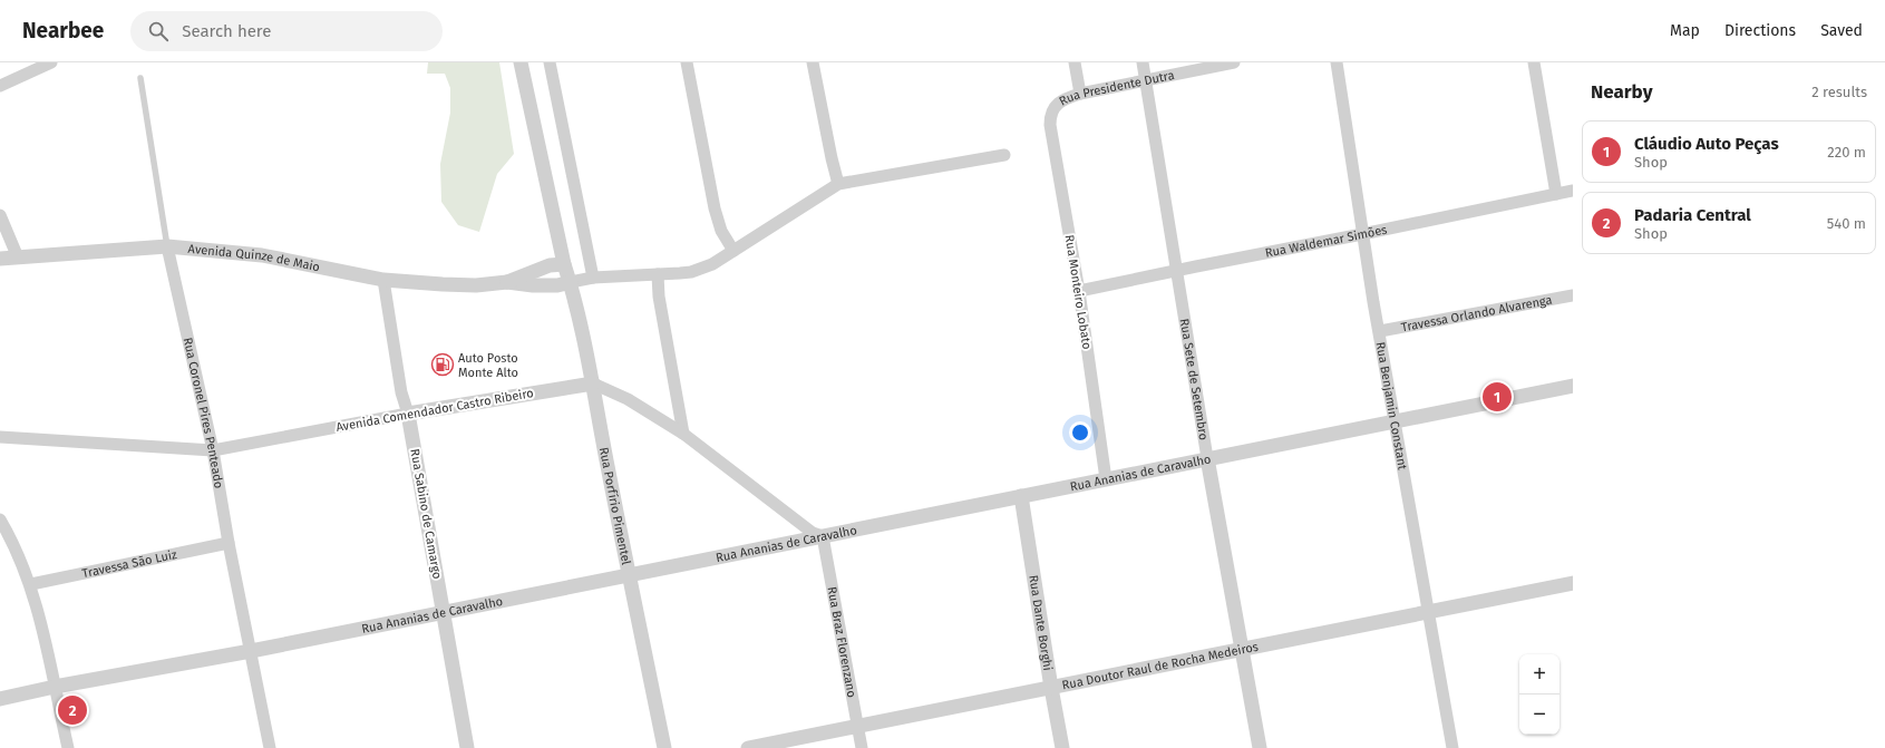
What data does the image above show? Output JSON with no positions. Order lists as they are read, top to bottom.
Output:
{
  "streets": {
    "street": [
      "Rua Presidente Dutra",
      "Rua Waldemar Simões",
      "Avenida Quinze de Maio",
      "Rua Monteiro Lobato",
      "Travessa Orlando Alvarenga",
      "Rua Sete de Setembro",
      "Rua Benjamin Constant",
      "Avenida Comendador Castro Ribeiro",
      "Rua Coronel Pires Penteado",
      "Rua Ananias de Caravalho",
      "Rua Porfírio Pimentel",
      "Rua Sabino de Camargo",
      "Travessa São Luiz",
      "Rua Dante Borghi",
      "Rua Braz Florenzano",
      "Rua Doutor Raul de Rocha Medeiros"
    ]
  },
  "crossings": [
    ["Rua Presidente Dutra", "Rua Monteiro Lobato"],
    ["Rua Presidente Dutra", "Rua Sete de Setembro"],
    ["Rua Waldemar Simões", "Rua Monteiro Lobato"],
    ["Rua Waldemar Simões", "Rua Sete de Setembro"],
    ["Rua Waldemar Simões", "Rua Benjamin Constant"],
    ["Avenida Quinze de Maio", "Rua Coronel Pires Penteado"],
    ["Avenida Quinze de Maio", "Rua Sabino de Camargo"],
    ["Rua Monteiro Lobato", "Rua Ananias de Caravalho"],
    ["Travessa Orlando Alvarenga", "Rua Benjamin Constant"],
    ["Rua Sete de Setembro", "Rua Ananias de Caravalho"],
    ["Rua Sete de Setembro", "Rua Doutor Raul de Rocha Medeiros"],
    ["Rua Benjamin Constant", "Rua Ananias de Caravalho"],
    ["Rua Benjamin Constant", "Rua Doutor Raul de Rocha Medeiros"],
    ["Avenida Comendador Castro Ribeiro", "Rua Coronel Pires Penteado"],
    ["Avenida Comendador Castro Ribeiro", "Rua Porfírio Pimentel"],
    ["Avenida Comendador Castro Ribeiro", "Rua Sabino de Camargo"],
    ["Rua Coronel Pires Penteado", "Rua Ananias de Caravalho"],
    ["Rua Coronel Pires Penteado", "Travessa São Luiz"],
    ["Rua Ananias de Caravalho", "Rua Porfírio Pimentel"],
    ["Rua Ananias de Caravalho", "Rua Sabino de Camargo"],
    ["Rua Ananias de Caravalho", "Rua Dante Borghi"],
    ["Rua Ananias de Caravalho", "Rua Braz Florenzano"],
    ["Rua Dante Borghi", "Rua Doutor Raul de Rocha Medeiros"],
    ["Rua Braz Florenzano", "Rua Doutor Raul de Rocha Medeiros"]
  ],
  "places": {
    "fuel station": ["Auto Posto Monte Alto"]
  },
  "page": {
    "header": "Nearbee",
    "search": "Search here",
    "nav": ["Map", "Directions", "Saved"],
    "heading": ["Nearby", "2 results"],
    "list": [
      {
        "mark": "1",
        "name": "Cláudio Auto Peças",
        "note": "Shop",
        "value": "220 m"
      },
      {
        "mark": "2",
        "name": "Padaria Central",
        "note": "Shop",
        "value": "540 m"
      }
    ],
    "pins": ["1", "2"],
    "map_buttons": ["+", "−"]
  }
}
